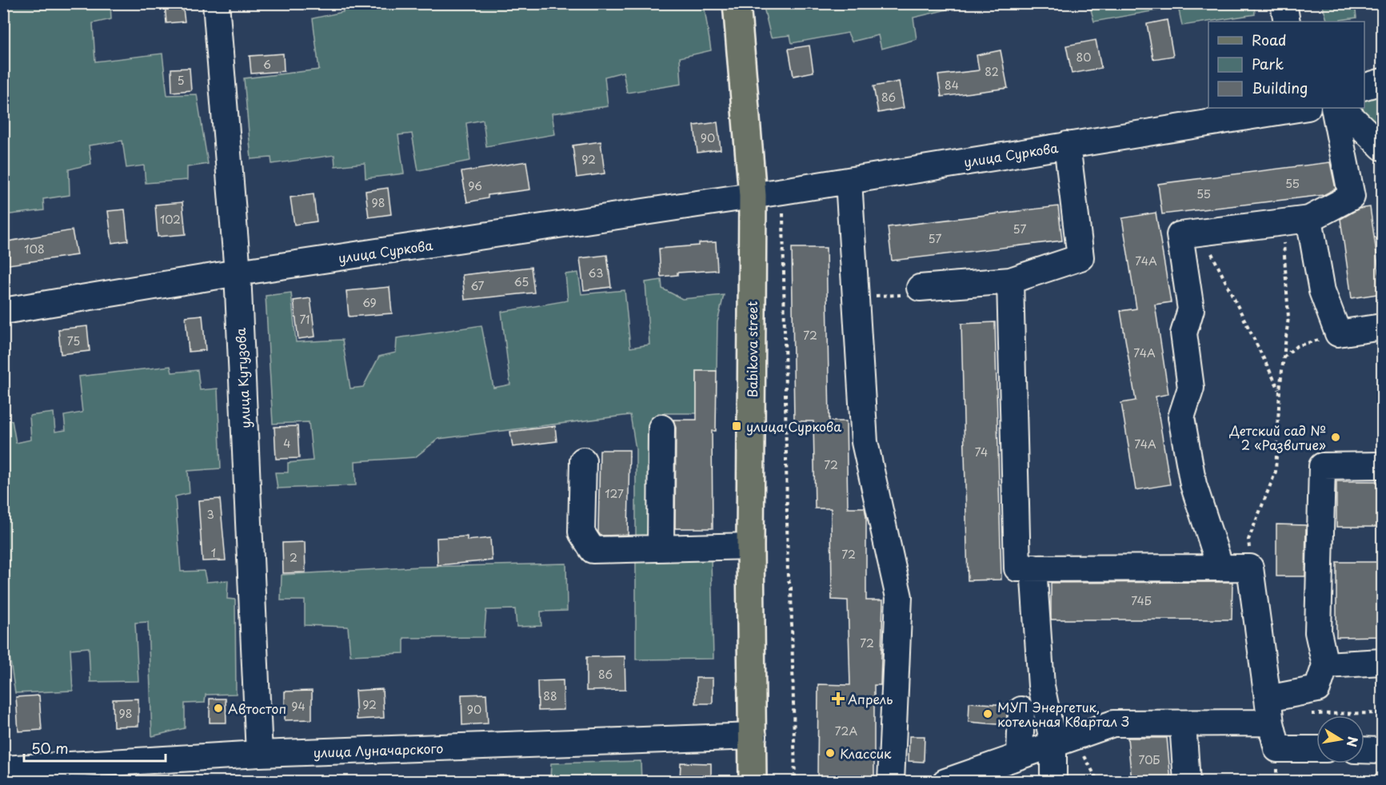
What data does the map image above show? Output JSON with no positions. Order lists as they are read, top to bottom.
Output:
{
  "streets": {
    "main road": ["Babikova street"],
    "street": ["улица Суркова", "улица Кутузова", "улица Луначарского"]
  },
  "crossings": [
    ["улица Суркова", "Babikova street"],
    ["улица Суркова", "улица Кутузова"],
    ["Babikova street", "улица Луначарского"],
    ["улица Кутузова", "улица Луначарского"]
  ],
  "places": {
    "transit": ["улица Суркова"],
    "other": [
      "Детский сад № 2 «Развитие»",
      "Автостоп",
      "МУП Энергетик, котельная Квартал З",
      "Классик"
    ],
    "health": ["Апрель"]
  },
  "house_numbers": [
    "80",
    "6",
    "82",
    "5",
    "84",
    "86",
    "90",
    "92",
    "55",
    "96",
    "55",
    "98",
    "102",
    "57",
    "57",
    "108",
    "74А",
    "63",
    "65",
    "67",
    "69",
    "71",
    "72",
    "75",
    "74А",
    "4",
    "74А",
    "74",
    "72",
    "127",
    "3",
    "1",
    "72",
    "2",
    "74Б",
    "72",
    "86",
    "88",
    "92",
    "94",
    "90",
    "98",
    "72А",
    "70Б"
  ],
  "legend": ["Road", "Park", "Building"],
  "scale_bar": "50 m",
  "north": "right"
}
